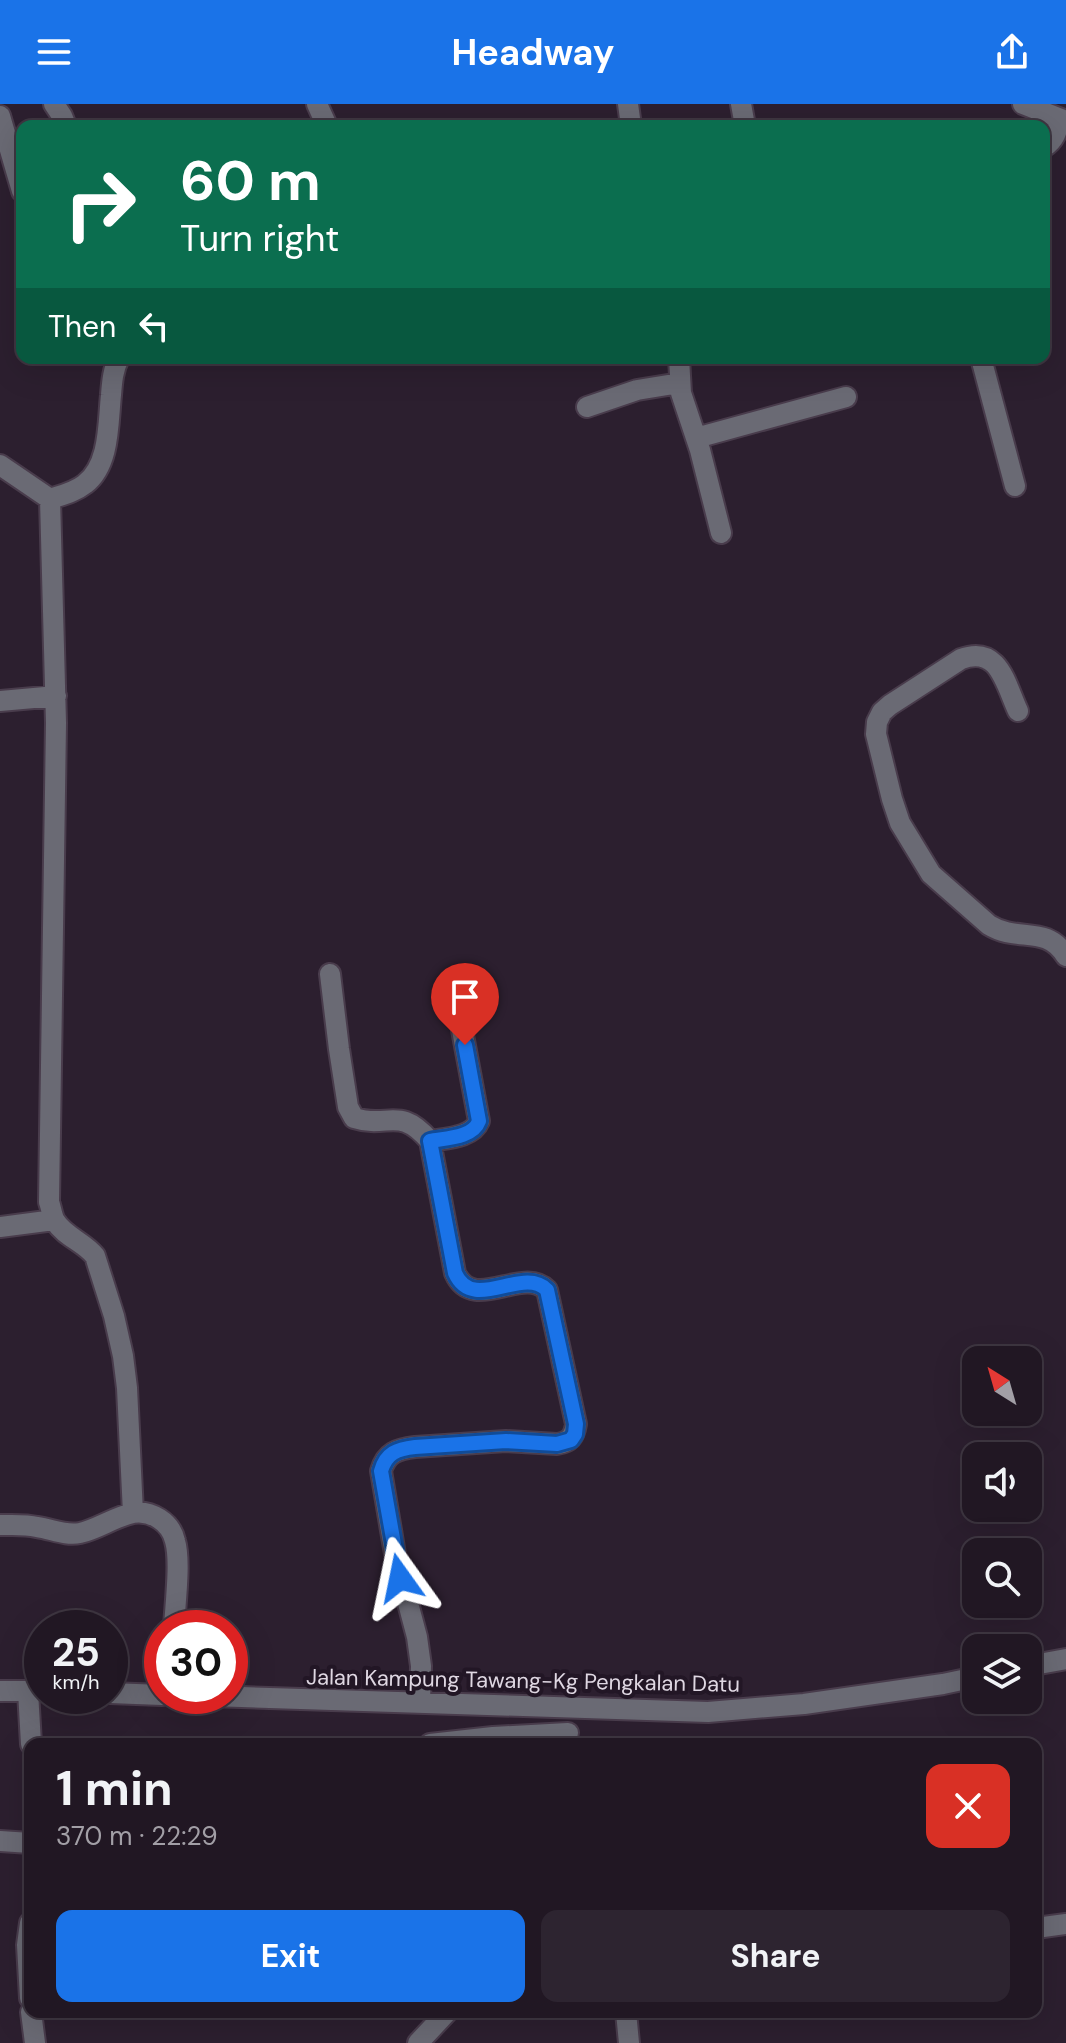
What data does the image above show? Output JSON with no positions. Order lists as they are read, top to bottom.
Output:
{
  "streets": {
    "street": ["Jalan Kampung Tawang-Kg Pengkalan Datu"]
  },
  "north": "top left",
  "page": {
    "header": "Headway",
    "turn": ["60 m", "Turn right"],
    "then": "Then",
    "speed": "25 km/h",
    "limit": "30",
    "heading": ["1 min", "370 m · 22:29"],
    "buttons": ["Exit", "Share"]
  }
}
